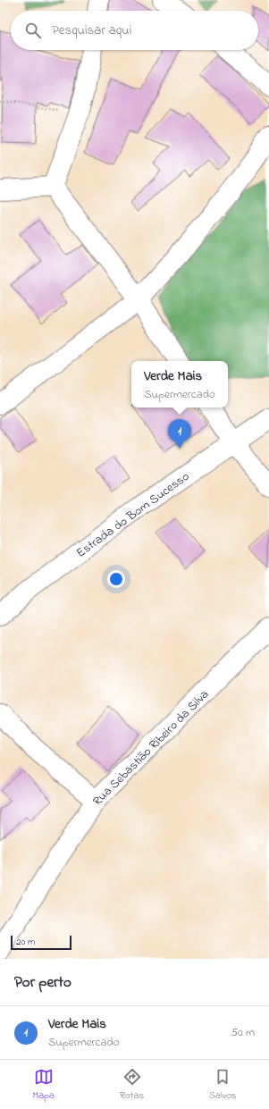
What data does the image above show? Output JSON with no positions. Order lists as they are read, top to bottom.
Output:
{
  "streets": {
    "street": ["Estrada do Bom Sucesso", "Rua Sebastião Ribeiro da Silva"]
  },
  "scale_bar": "20 m",
  "page": {
    "search": "Pesquisar aqui",
    "popup": ["Verde Mais", "Supermercado"],
    "pins": "1",
    "scale": "20 m",
    "heading": "Por perto",
    "list": [
      {
        "mark": "1",
        "name": "Verde Mais",
        "note": "Supermercado",
        "value": "50 m"
      }
    ],
    "nav": ["Mapa", "Rotas", "Salvos"]
  }
}
